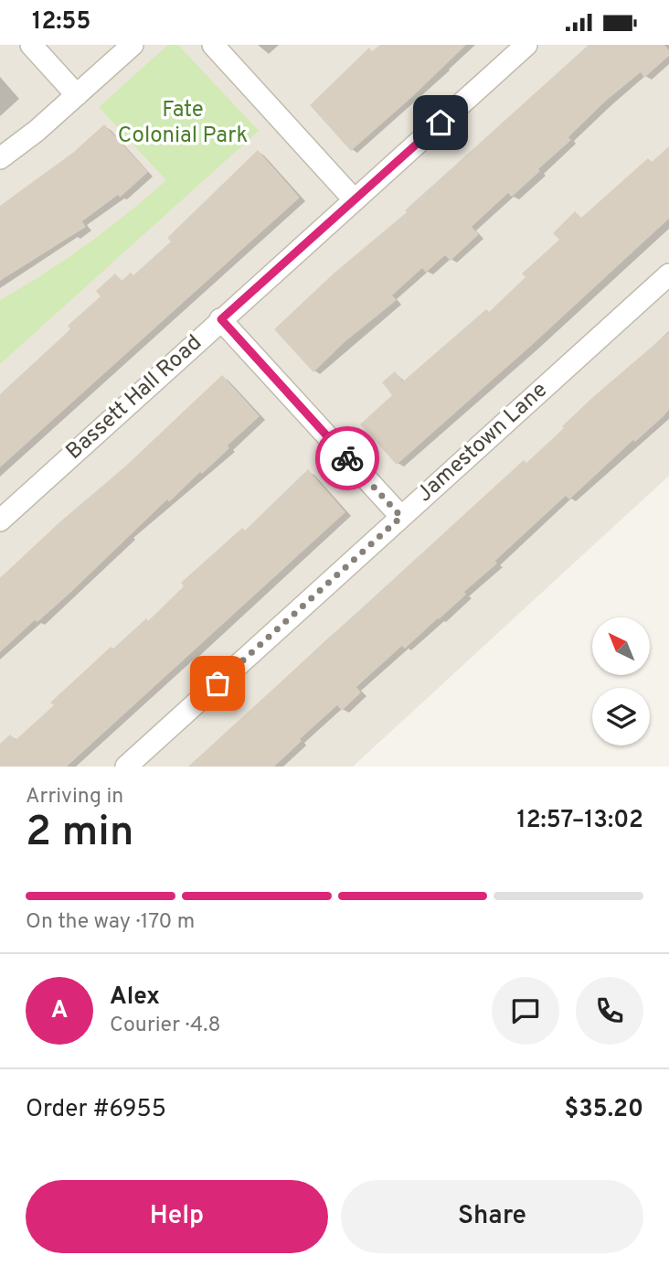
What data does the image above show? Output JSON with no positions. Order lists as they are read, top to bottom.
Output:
{
  "streets": {
    "street": ["Bassett Hall Road", "Jamestown Lane"]
  },
  "parks": ["Fate Colonial Park"],
  "north": "top left",
  "page": {
    "status": "12:55",
    "heading": ["2 min", "Arriving in", "12:57–13:02"],
    "panel": [
      "Alex",
      "Courier · 4.8",
      "Order #6955",
      "$35.20"
    ],
    "bar": "On the way · 170 m",
    "round": "A",
    "buttons": ["Help", "Share"]
  }
}
